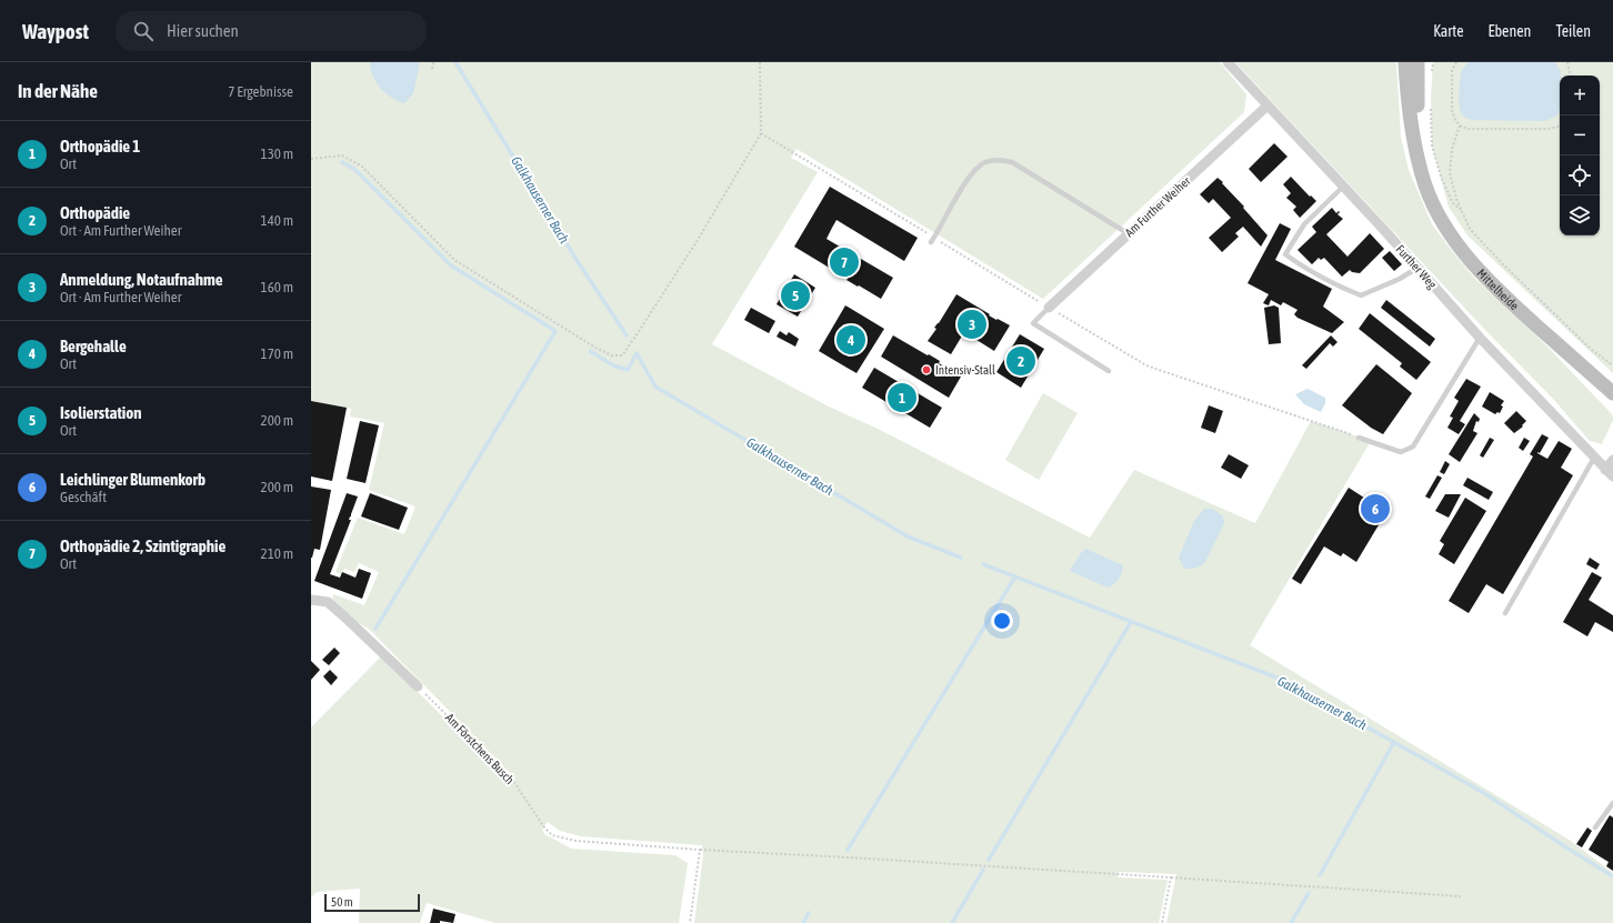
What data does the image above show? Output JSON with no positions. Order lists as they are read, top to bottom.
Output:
{
  "streets": {
    "main road": ["Mittelheide"],
    "street": ["Am Further Weiher", "Further Weg"],
    "path": ["Am Förstchens Busch"]
  },
  "crossings": [
    ["Am Further Weiher", "Further Weg"]
  ],
  "water": ["Galkhauserner Bach"],
  "places": ["Intensiv-Stall"],
  "scale_bar": "50 m",
  "page": {
    "header": "Waypost",
    "search": "Hier suchen",
    "nav": ["Karte", "Ebenen", "Teilen"],
    "heading": ["In der Nähe", "7 Ergebnisse"],
    "map_buttons": ["+", "−"],
    "list": [
      {
        "mark": "1",
        "name": "Orthopädie 1",
        "note": "Ort",
        "value": "130 m"
      },
      {
        "mark": "2",
        "name": "Orthopädie",
        "note": "Ort · Am Further Weiher",
        "value": "140 m"
      },
      {
        "mark": "3",
        "name": "Anmeldung, Notaufnahme",
        "note": "Ort · Am Further Weiher",
        "value": "160 m"
      },
      {
        "mark": "4",
        "name": "Bergehalle",
        "note": "Ort",
        "value": "170 m"
      },
      {
        "mark": "5",
        "name": "Isolierstation",
        "note": "Ort",
        "value": "200 m"
      },
      {
        "mark": "6",
        "name": "Leichlinger Blumenkorb",
        "note": "Geschäft",
        "value": "200 m"
      },
      {
        "mark": "7",
        "name": "Orthopädie 2, Szintigraphie",
        "note": "Ort",
        "value": "210 m"
      }
    ],
    "pins": [
      "7",
      "5",
      "3",
      "4",
      "2",
      "1",
      "6"
    ],
    "scale": "50 m"
  }
}
